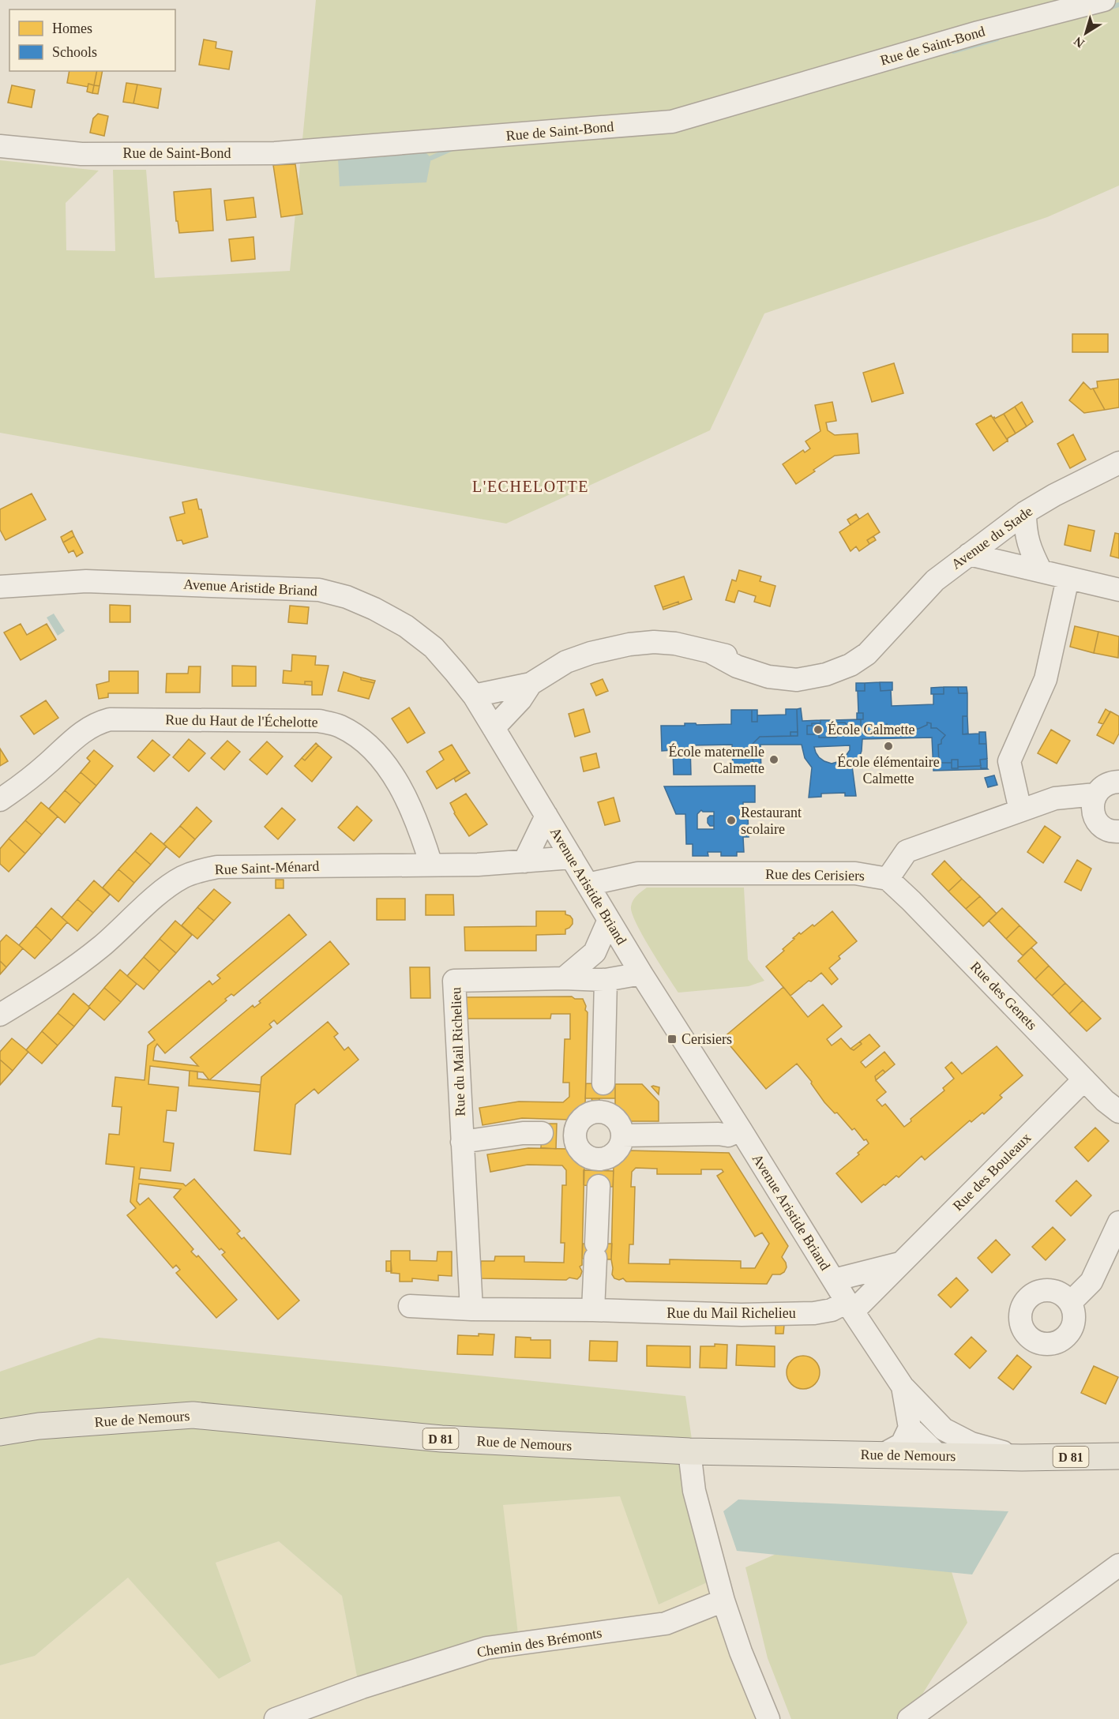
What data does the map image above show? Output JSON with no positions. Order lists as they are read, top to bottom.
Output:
{
  "streets": {
    "main road": ["Rue de Nemours", "D 81"],
    "street": [
      "Rue de Saint-Bond",
      "Avenue du Stade",
      "Avenue Aristide Briand",
      "Rue du Haut de l'Échelotte",
      "Rue Saint-Ménard",
      "Rue des Cerisiers",
      "Rue des Genets",
      "Rue du Mail Richelieu",
      "Rue des Bouleaux",
      "Chemin des Brémonts"
    ]
  },
  "crossings": [
    ["Avenue du Stade", "Avenue Aristide Briand"],
    ["Avenue Aristide Briand", "Rue Saint-Ménard"],
    ["Avenue Aristide Briand", "Rue des Cerisiers"],
    ["Avenue Aristide Briand", "Rue du Mail Richelieu"],
    ["Avenue Aristide Briand", "Rue des Bouleaux"],
    ["Avenue Aristide Briand", "Rue de Nemours"],
    ["Avenue Aristide Briand", "D 81"],
    ["Rue du Haut de l'Échelotte", "Rue Saint-Ménard"],
    ["Rue des Cerisiers", "Rue des Genets"],
    ["Rue des Genets", "Rue des Bouleaux"],
    ["Rue du Mail Richelieu", "Rue des Bouleaux"],
    ["Rue de Nemours", "D 81"]
  ],
  "districts": ["L'ECHELOTTE"],
  "places": {
    "other": [
      "École Calmette",
      "École élémentaire Calmette",
      "École maternelle Calmette",
      "Restaurant scolaire"
    ],
    "transit": ["Cerisiers"]
  },
  "legend": ["Homes", "Schools"],
  "north": "bottom left"
}
